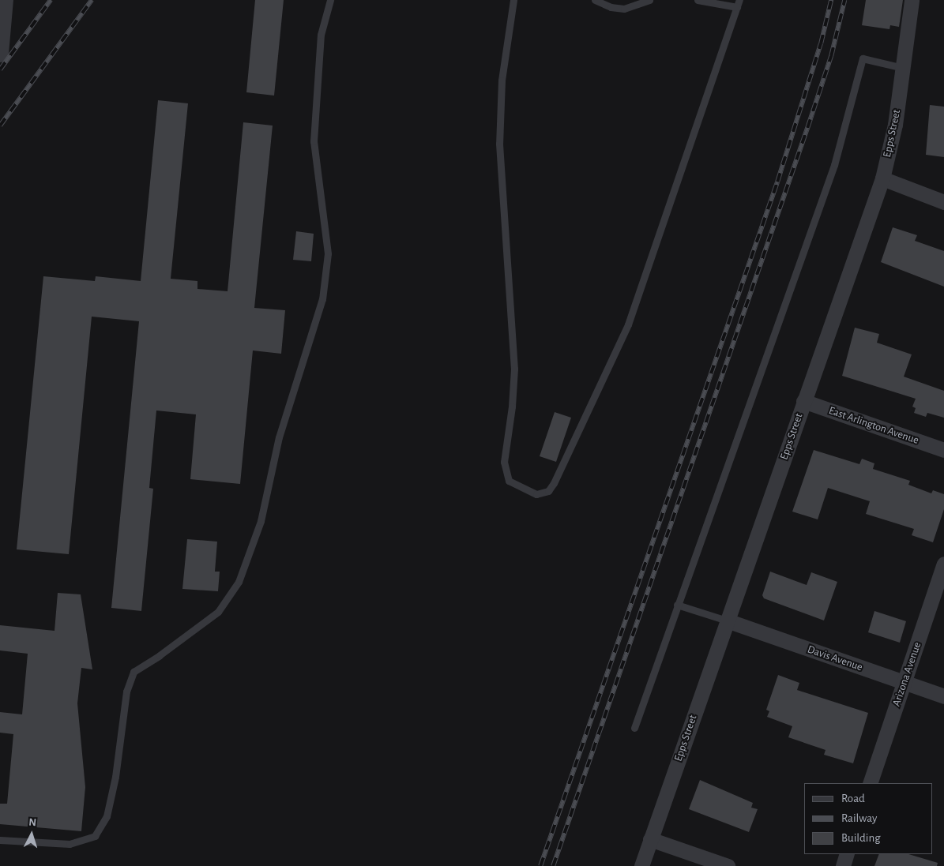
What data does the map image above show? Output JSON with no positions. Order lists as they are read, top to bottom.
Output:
{
  "streets": {
    "street": [
      "Epps Street",
      "East Arlington Avenue",
      "Davis Avenue",
      "Arizona Avenue"
    ]
  },
  "crossings": [
    ["Epps Street", "East Arlington Avenue"],
    ["Epps Street", "Davis Avenue"],
    ["Davis Avenue", "Arizona Avenue"]
  ],
  "legend": ["Road", "Railway", "Building"],
  "north": "top"
}
